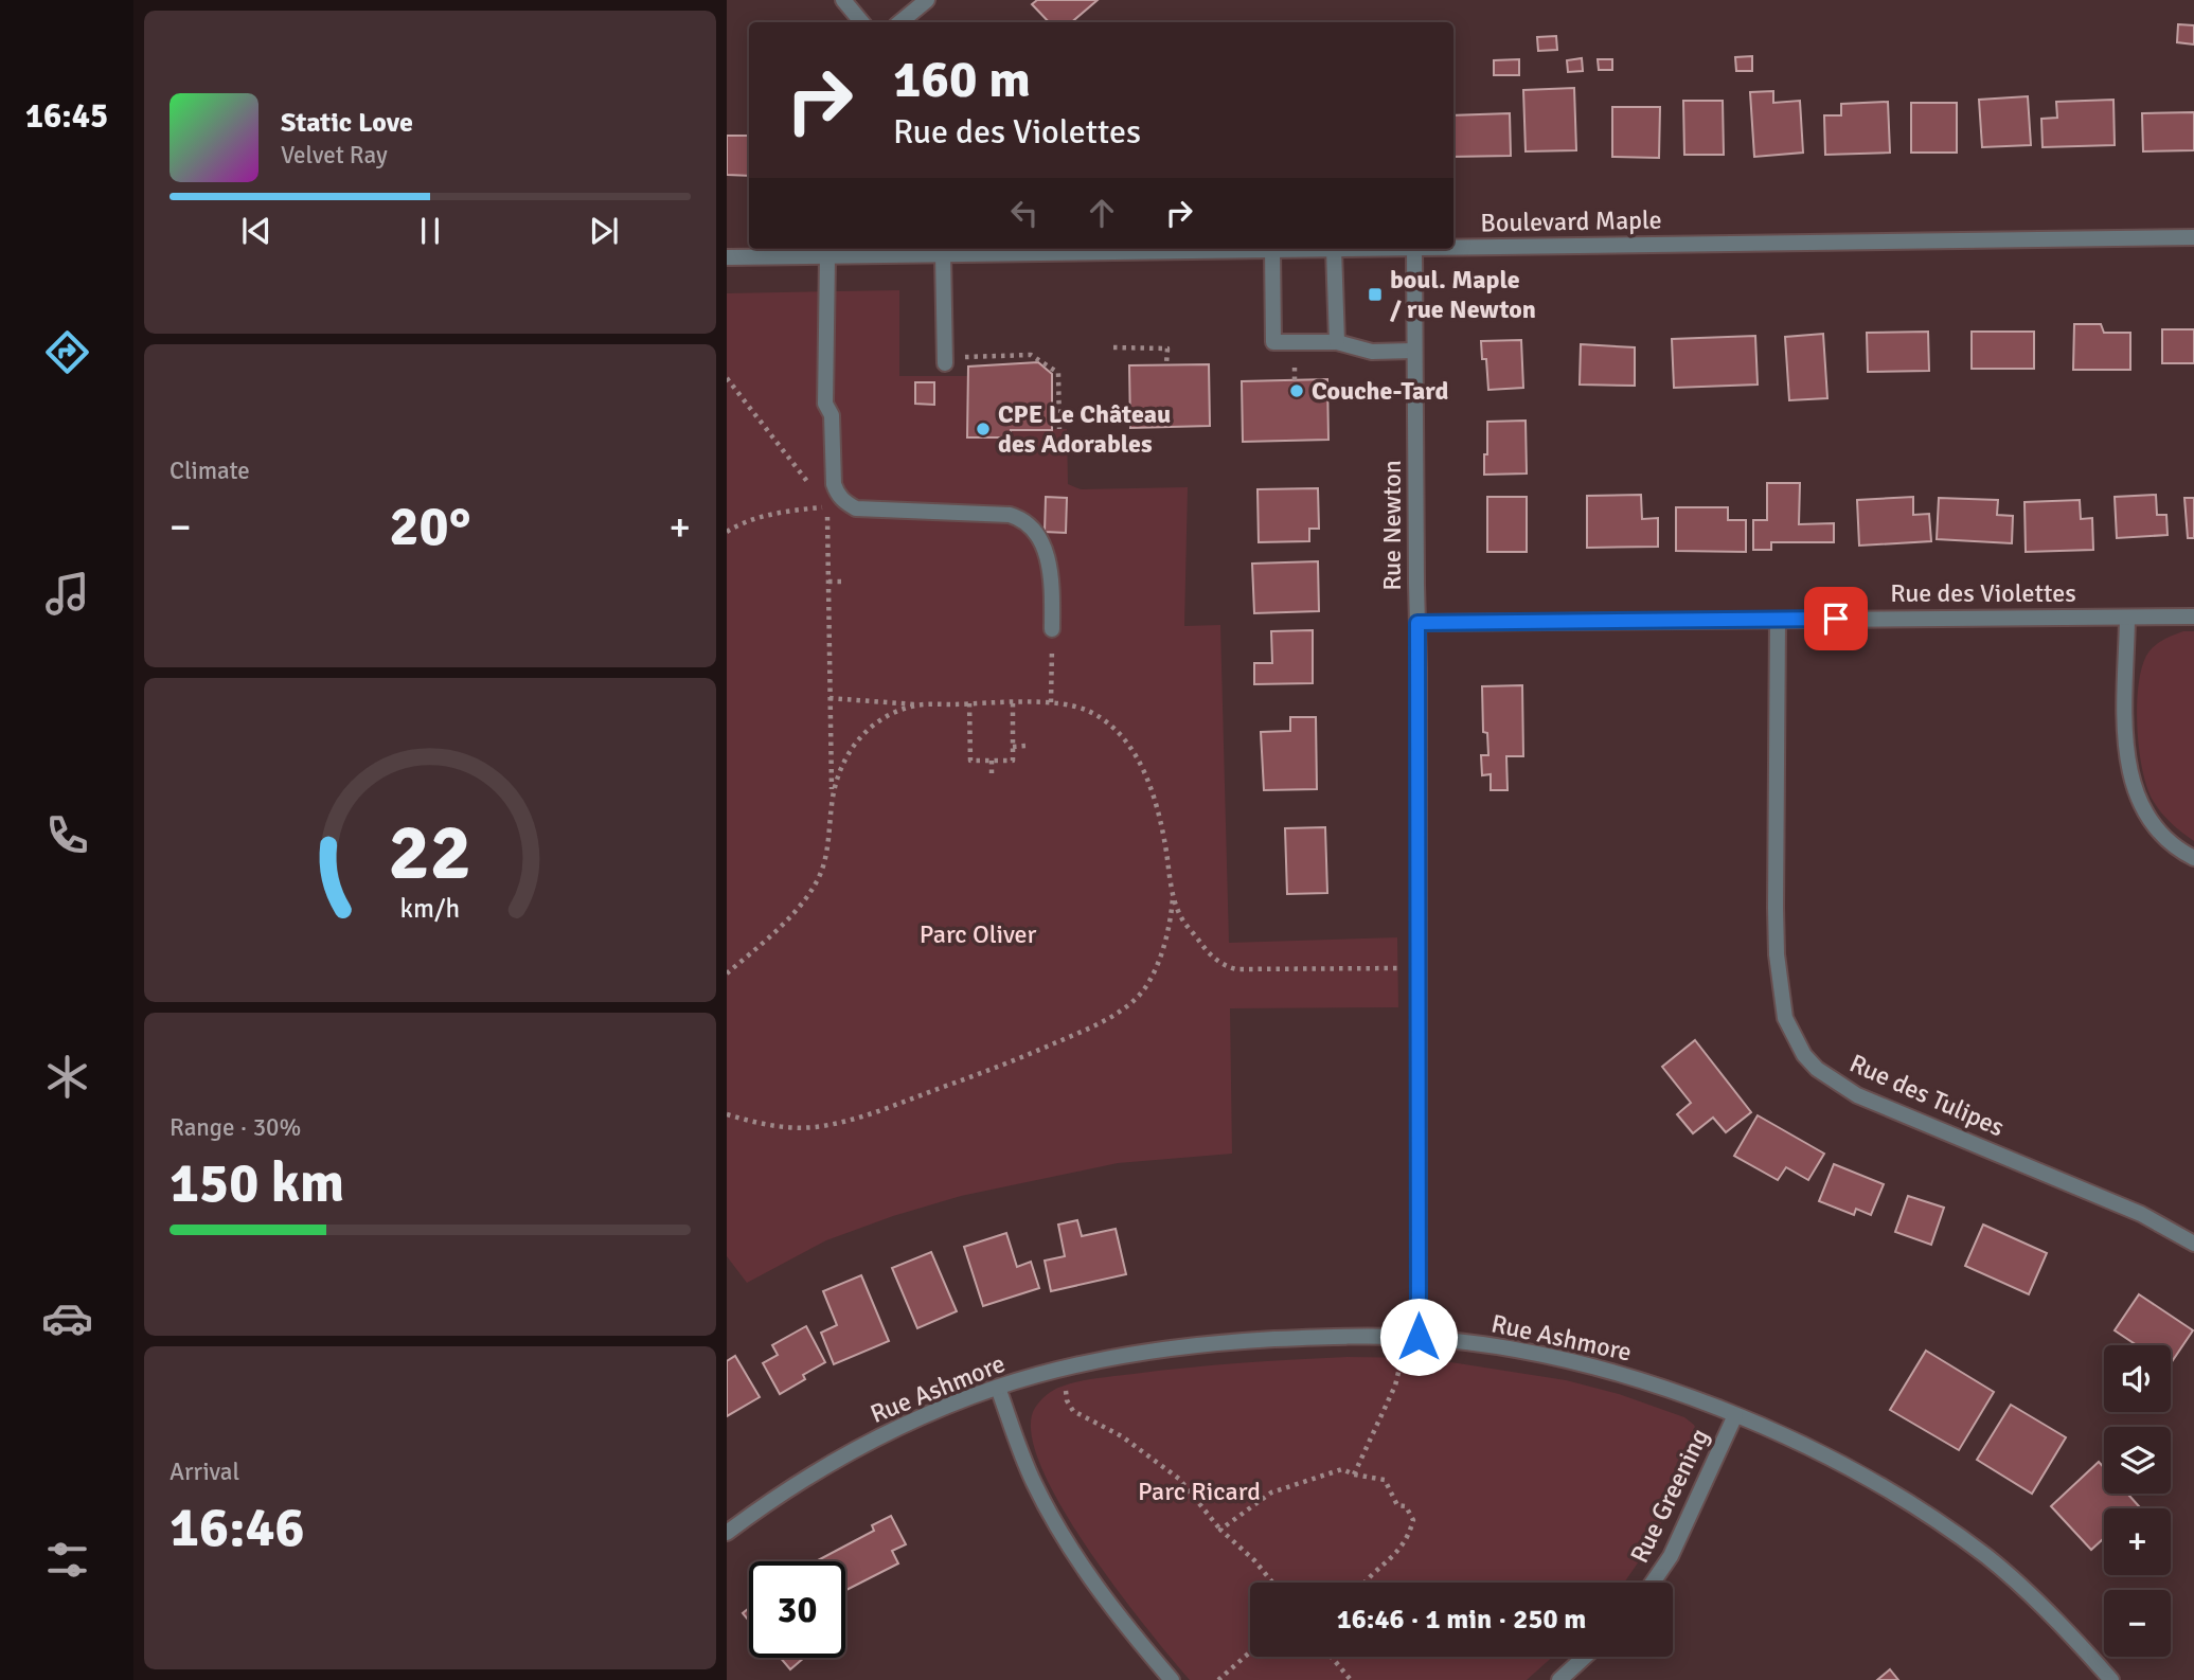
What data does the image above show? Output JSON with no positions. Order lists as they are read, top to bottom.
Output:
{
  "streets": {
    "street": [
      "Boulevard Maple",
      "Rue Newton",
      "Rue des Violettes",
      "Rue des Tulipes",
      "Rue Ashmore",
      "Rue Greening"
    ]
  },
  "crossings": [
    ["Rue Newton", "Rue des Violettes"],
    ["Rue Newton", "Rue Ashmore"],
    ["Rue des Violettes", "Rue des Tulipes"],
    ["Rue Ashmore", "Rue Greening"]
  ],
  "parks": ["Parc Oliver", "Parc Ricard"],
  "places": {
    "transit": ["boul. Maple / rue Newton"],
    "other": ["Couche-Tard", "CPE Le Château des Adorables"]
  },
  "page": {
    "tabs": "16:45",
    "turn": ["160 m", "Rue des Violettes"],
    "song": ["Static Love", "Velvet Ray"],
    "tile": [
      "Climate",
      ["Range · 30%", "150 km"],
      ["Arrival", "16:46"]
    ],
    "heat": ["−", "20°", "+"],
    "map_buttons": ["+", "−"],
    "limit": "30",
    "trip": "16:46 · 1 min · 250 m",
    "gauge": ["22", "km/h"]
  }
}
